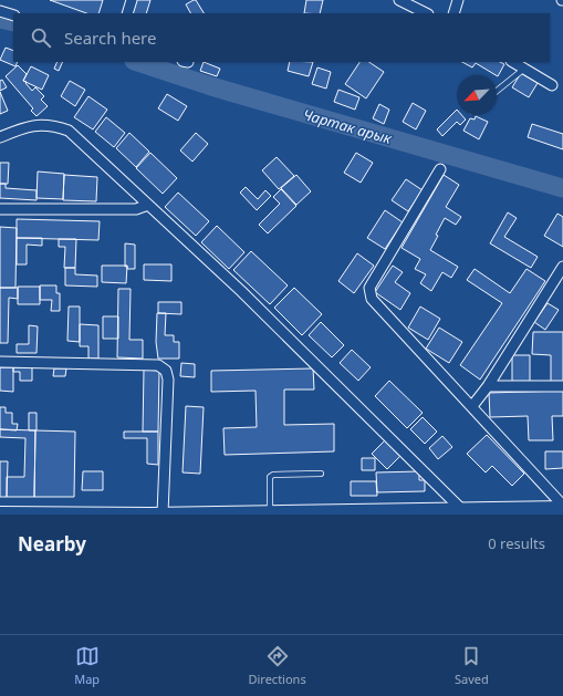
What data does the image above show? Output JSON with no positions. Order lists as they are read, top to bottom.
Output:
{
  "water": ["Чартак арык"],
  "north": "bottom left",
  "page": {
    "search": "Search here",
    "heading": ["Nearby", "0 results"],
    "nav": ["Map", "Directions", "Saved"]
  }
}
